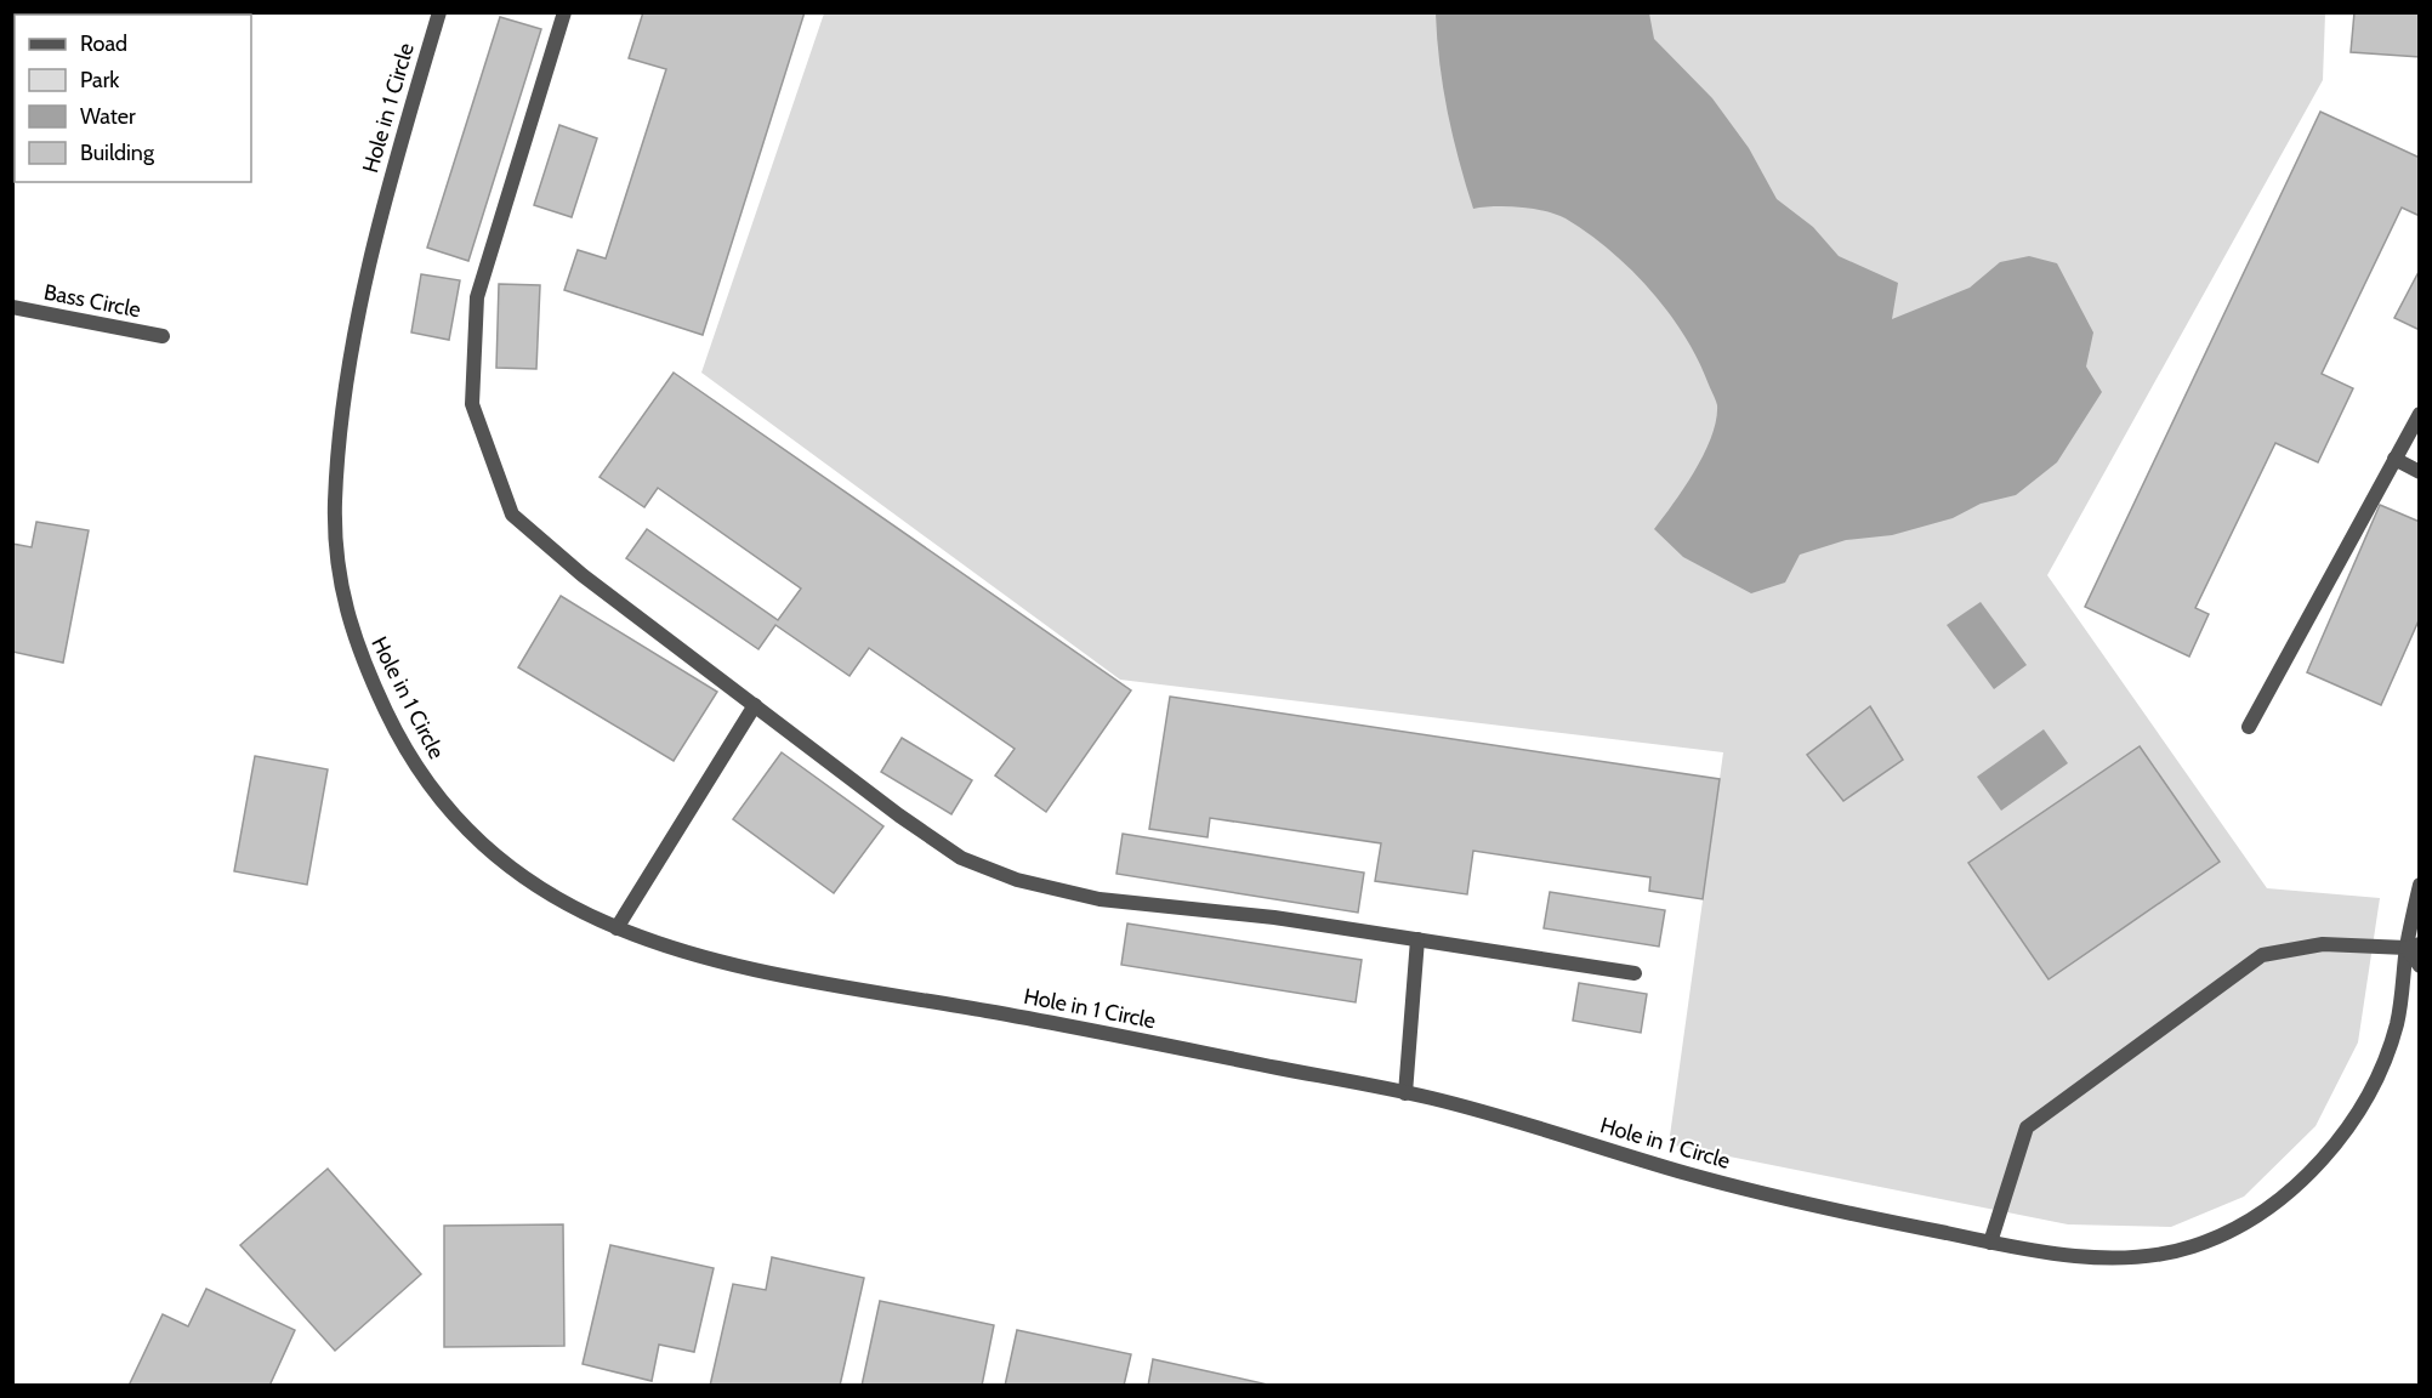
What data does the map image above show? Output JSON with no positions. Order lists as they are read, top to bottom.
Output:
{
  "streets": {
    "street": ["Hole in 1 Circle", "Bass Circle"]
  },
  "legend": [
    "Road",
    "Park",
    "Water",
    "Building"
  ]
}
